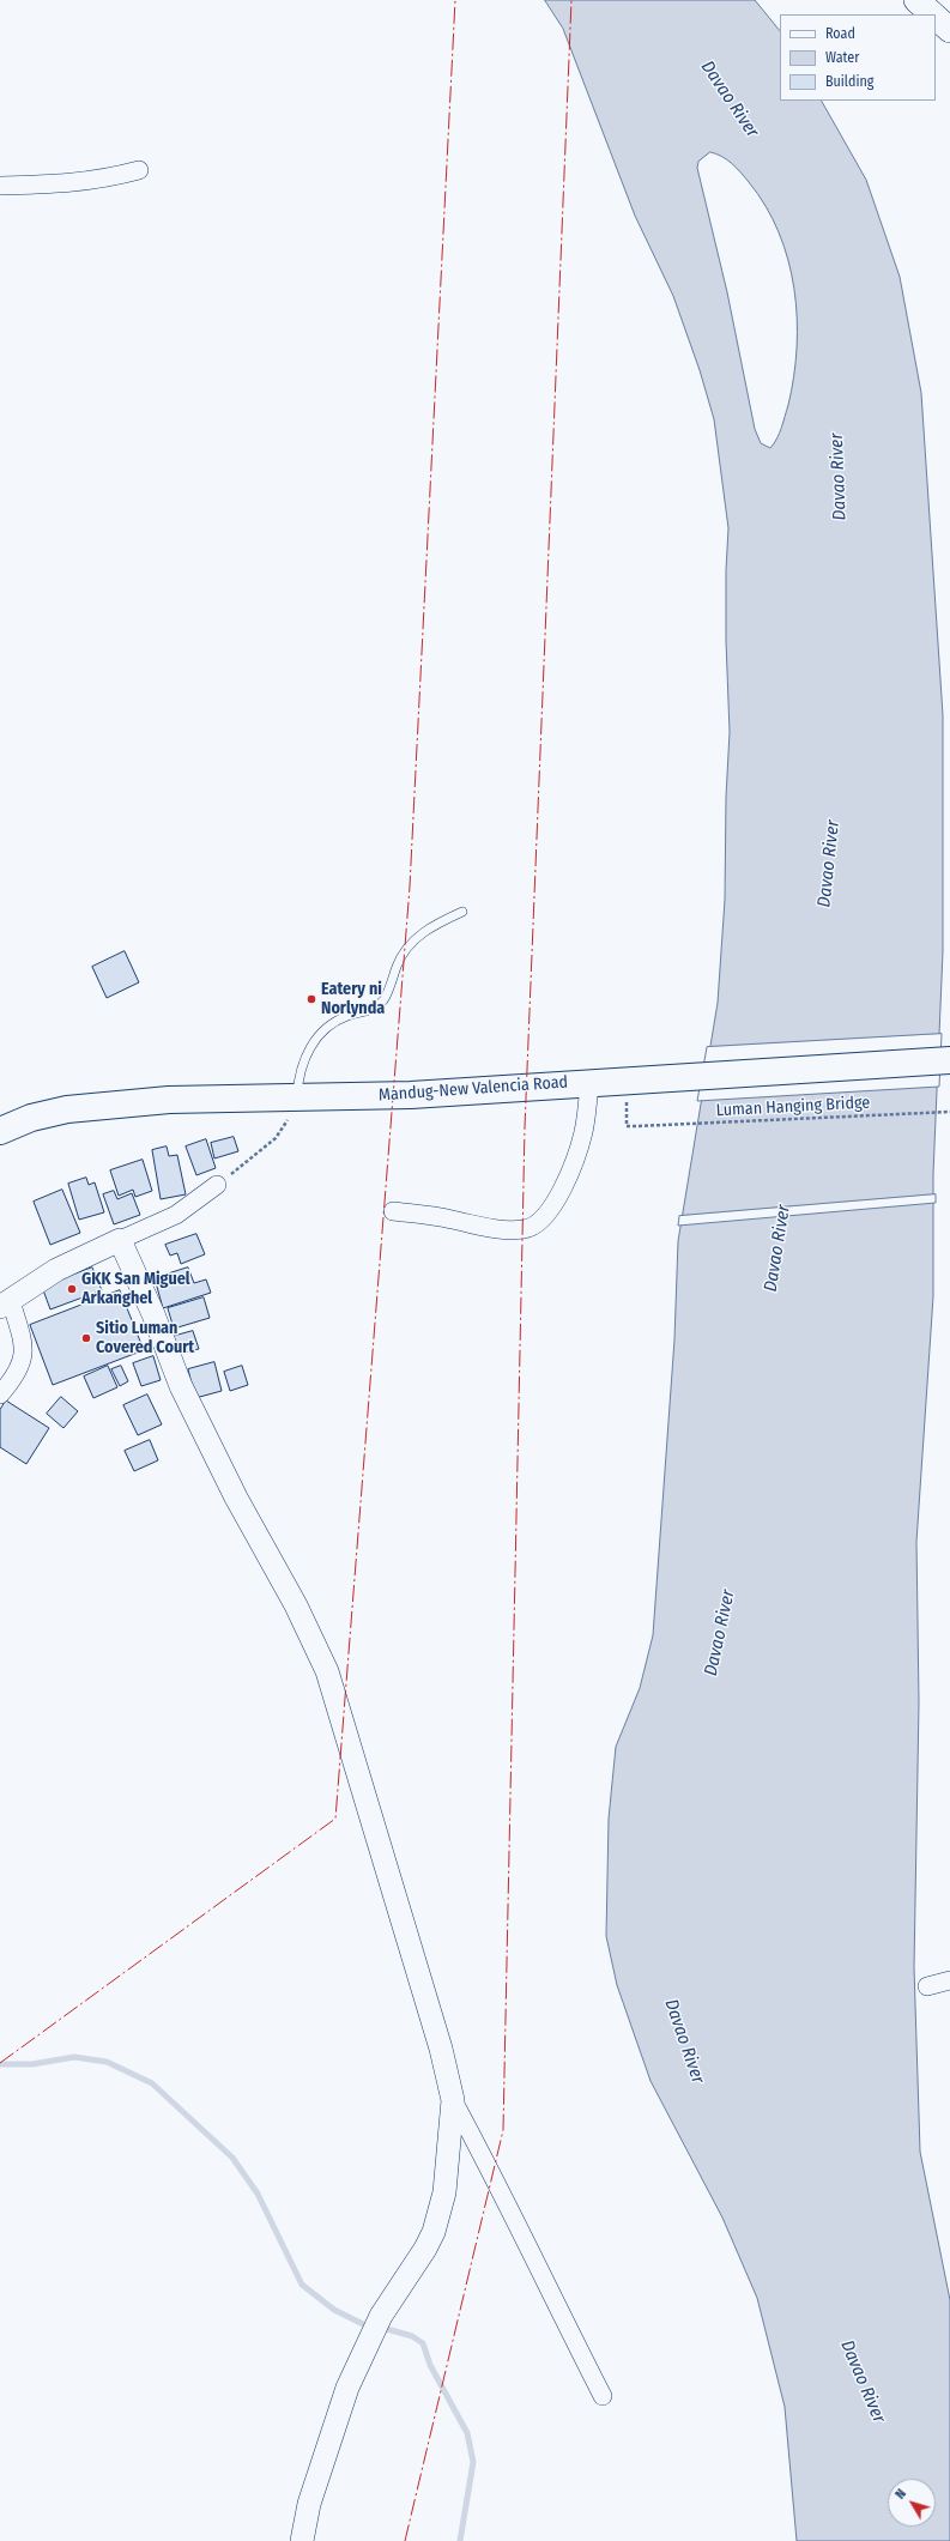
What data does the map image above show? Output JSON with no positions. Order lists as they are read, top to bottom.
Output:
{
  "streets": {
    "main road": ["Mandug-New Valencia Road"],
    "path": ["Luman Hanging Bridge"]
  },
  "crossings": [
    ["Mandug-New Valencia Road", "Luman Hanging Bridge"]
  ],
  "water": ["Davao River"],
  "places": ["Eatery ni Norlynda", "GKK San Miguel Arkanghel", "Sitio Luman Covered Court"],
  "legend": ["Road", "Water", "Building"],
  "north": "top left"
}
